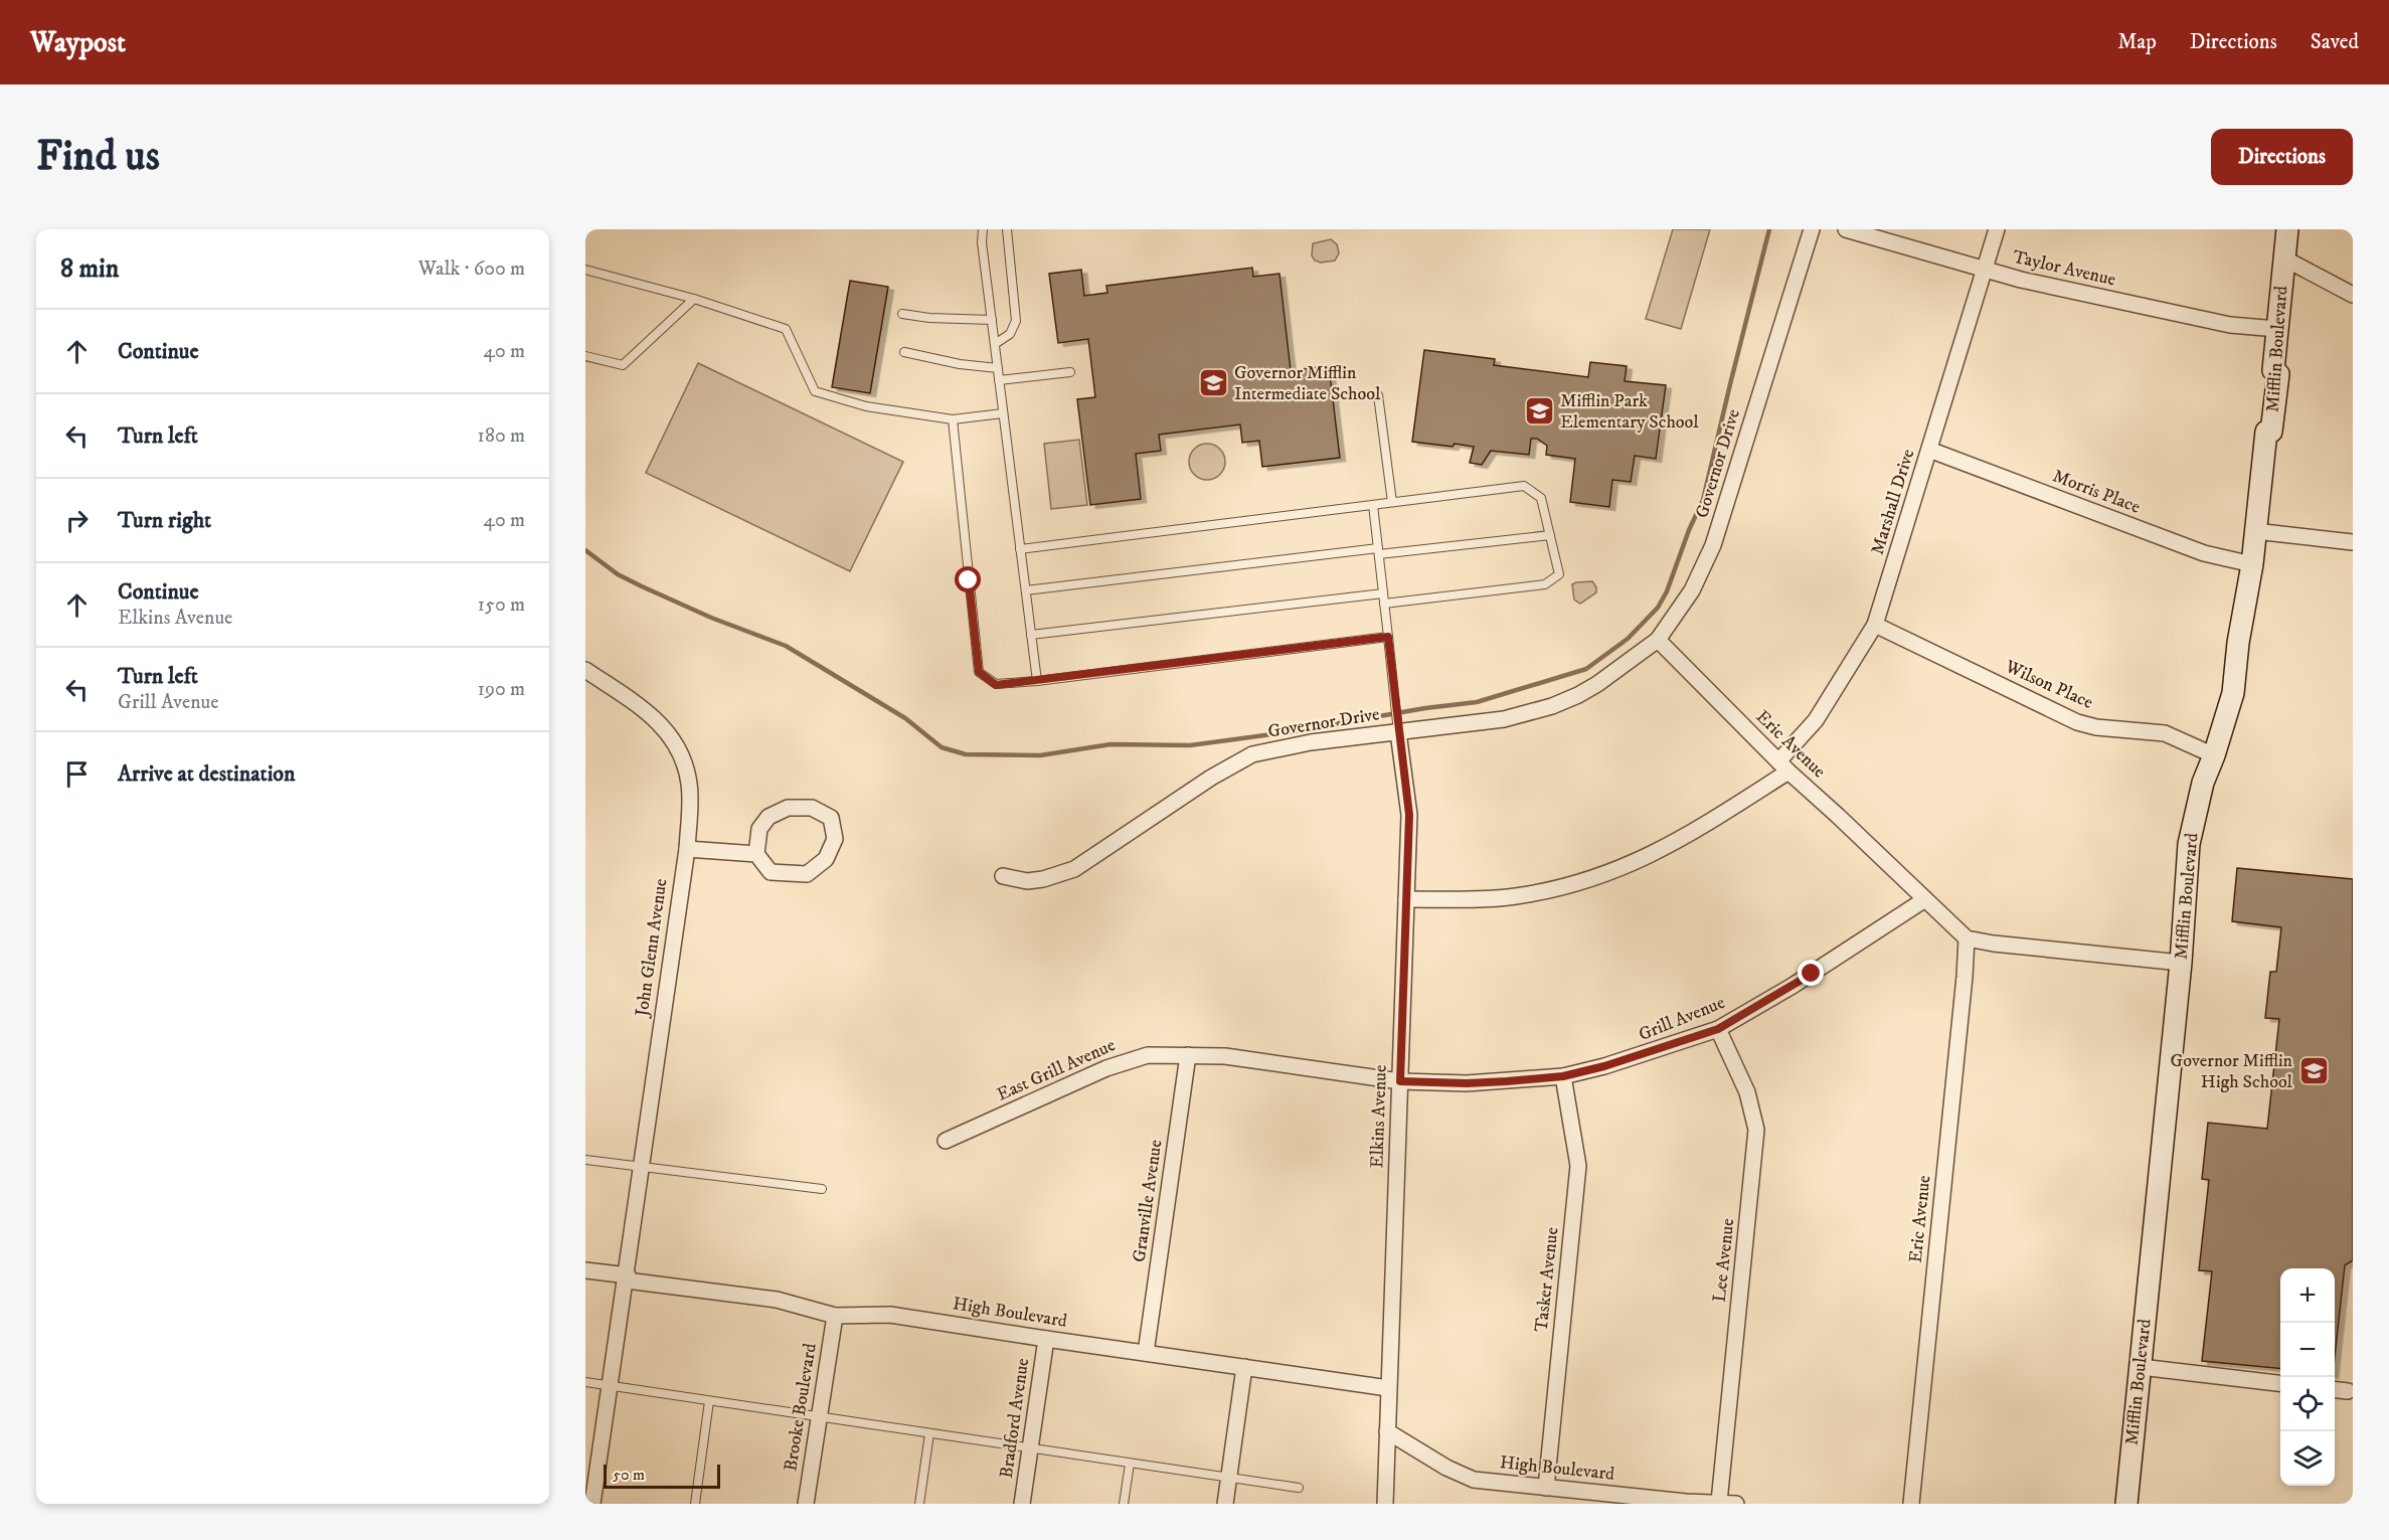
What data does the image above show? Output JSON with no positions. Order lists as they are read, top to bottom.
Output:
{
  "streets": {
    "street": [
      "Taylor Avenue",
      "Mifflin Boulevard",
      "Governor Drive",
      "Morris Place",
      "Marshall Drive",
      "Wilson Place",
      "Eric Avenue",
      "John Glenn Avenue",
      "Grill Avenue",
      "East Grill Avenue",
      "Elkins Avenue",
      "Granville Avenue",
      "Lee Avenue",
      "Tasker Avenue",
      "High Boulevard",
      "Brooke Boulevard",
      "Bradford Avenue"
    ]
  },
  "crossings": [
    ["Taylor Avenue", "Mifflin Boulevard"],
    ["Taylor Avenue", "Marshall Drive"],
    ["Mifflin Boulevard", "Morris Place"],
    ["Mifflin Boulevard", "Wilson Place"],
    ["Governor Drive", "Eric Avenue"],
    ["Governor Drive", "Elkins Avenue"],
    ["Morris Place", "Marshall Drive"],
    ["Marshall Drive", "Wilson Place"],
    ["Marshall Drive", "Eric Avenue"],
    ["Marshall Drive", "Elkins Avenue"],
    ["Eric Avenue", "Grill Avenue"],
    ["John Glenn Avenue", "High Boulevard"],
    ["Grill Avenue", "East Grill Avenue"],
    ["Grill Avenue", "Elkins Avenue"],
    ["Grill Avenue", "Granville Avenue"],
    ["Grill Avenue", "Lee Avenue"],
    ["Grill Avenue", "Tasker Avenue"],
    ["East Grill Avenue", "Granville Avenue"],
    ["Elkins Avenue", "High Boulevard"],
    ["Granville Avenue", "High Boulevard"],
    ["Lee Avenue", "High Boulevard"],
    ["Tasker Avenue", "High Boulevard"],
    ["High Boulevard", "Brooke Boulevard"],
    ["High Boulevard", "Bradford Avenue"]
  ],
  "places": {
    "school or university": ["Governor Mifflin Intermediate School", "Mifflin Park Elementary School", "Governor Mifflin High School"]
  },
  "scale_bar": "50 m",
  "page": {
    "header": "Waypost",
    "nav": ["Map", "Directions", "Saved"],
    "buttons": "Directions",
    "title": "Find us",
    "heading": ["8 min", "Walk · 600 m"],
    "list": [
      ["Continue", "40 m"],
      ["Turn left", "180 m"],
      ["Turn right", "40 m"],
      ["Continue", "Elkins Avenue", "150 m"],
      ["Turn left", "Grill Avenue", "190 m"],
      "Arrive at destination"
    ],
    "map_buttons": ["+", "−"],
    "scale": "50 m"
  }
}
